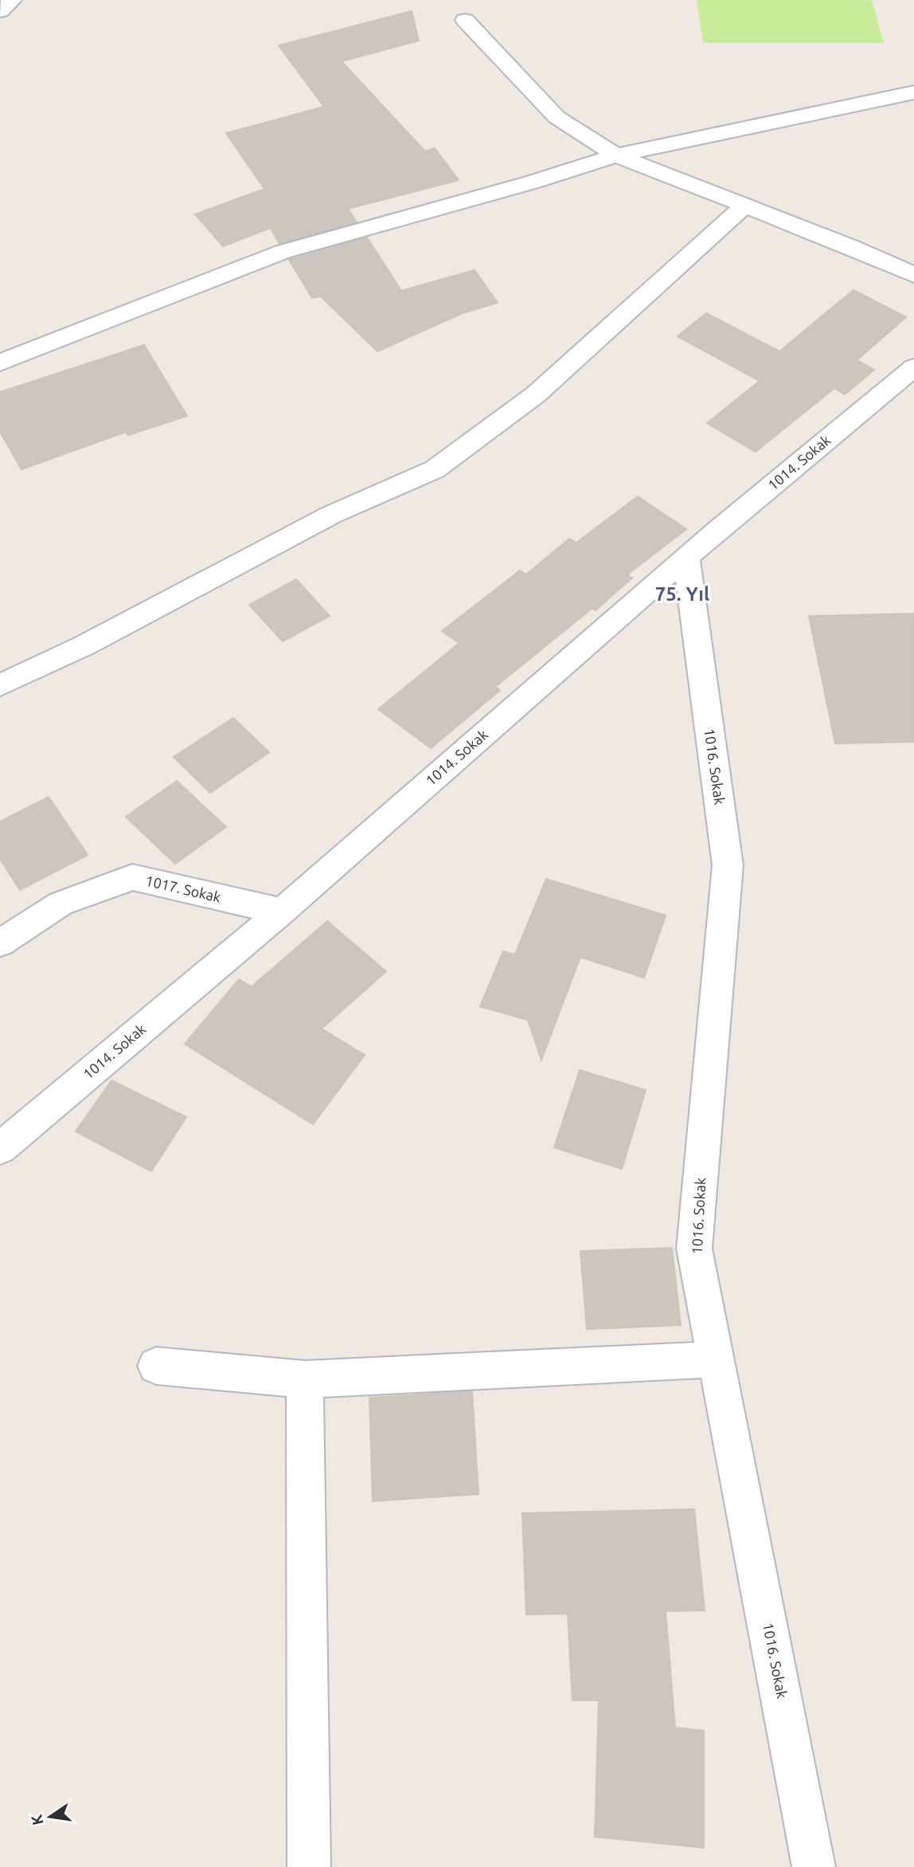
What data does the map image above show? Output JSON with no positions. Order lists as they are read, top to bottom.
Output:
{
  "streets": {
    "street": ["1014. Sokak", "1016. Sokak", "1017. Sokak"]
  },
  "crossings": [
    ["1014. Sokak", "1016. Sokak"],
    ["1014. Sokak", "1017. Sokak"]
  ],
  "districts": ["75. Yıl"],
  "north": "left"
}
